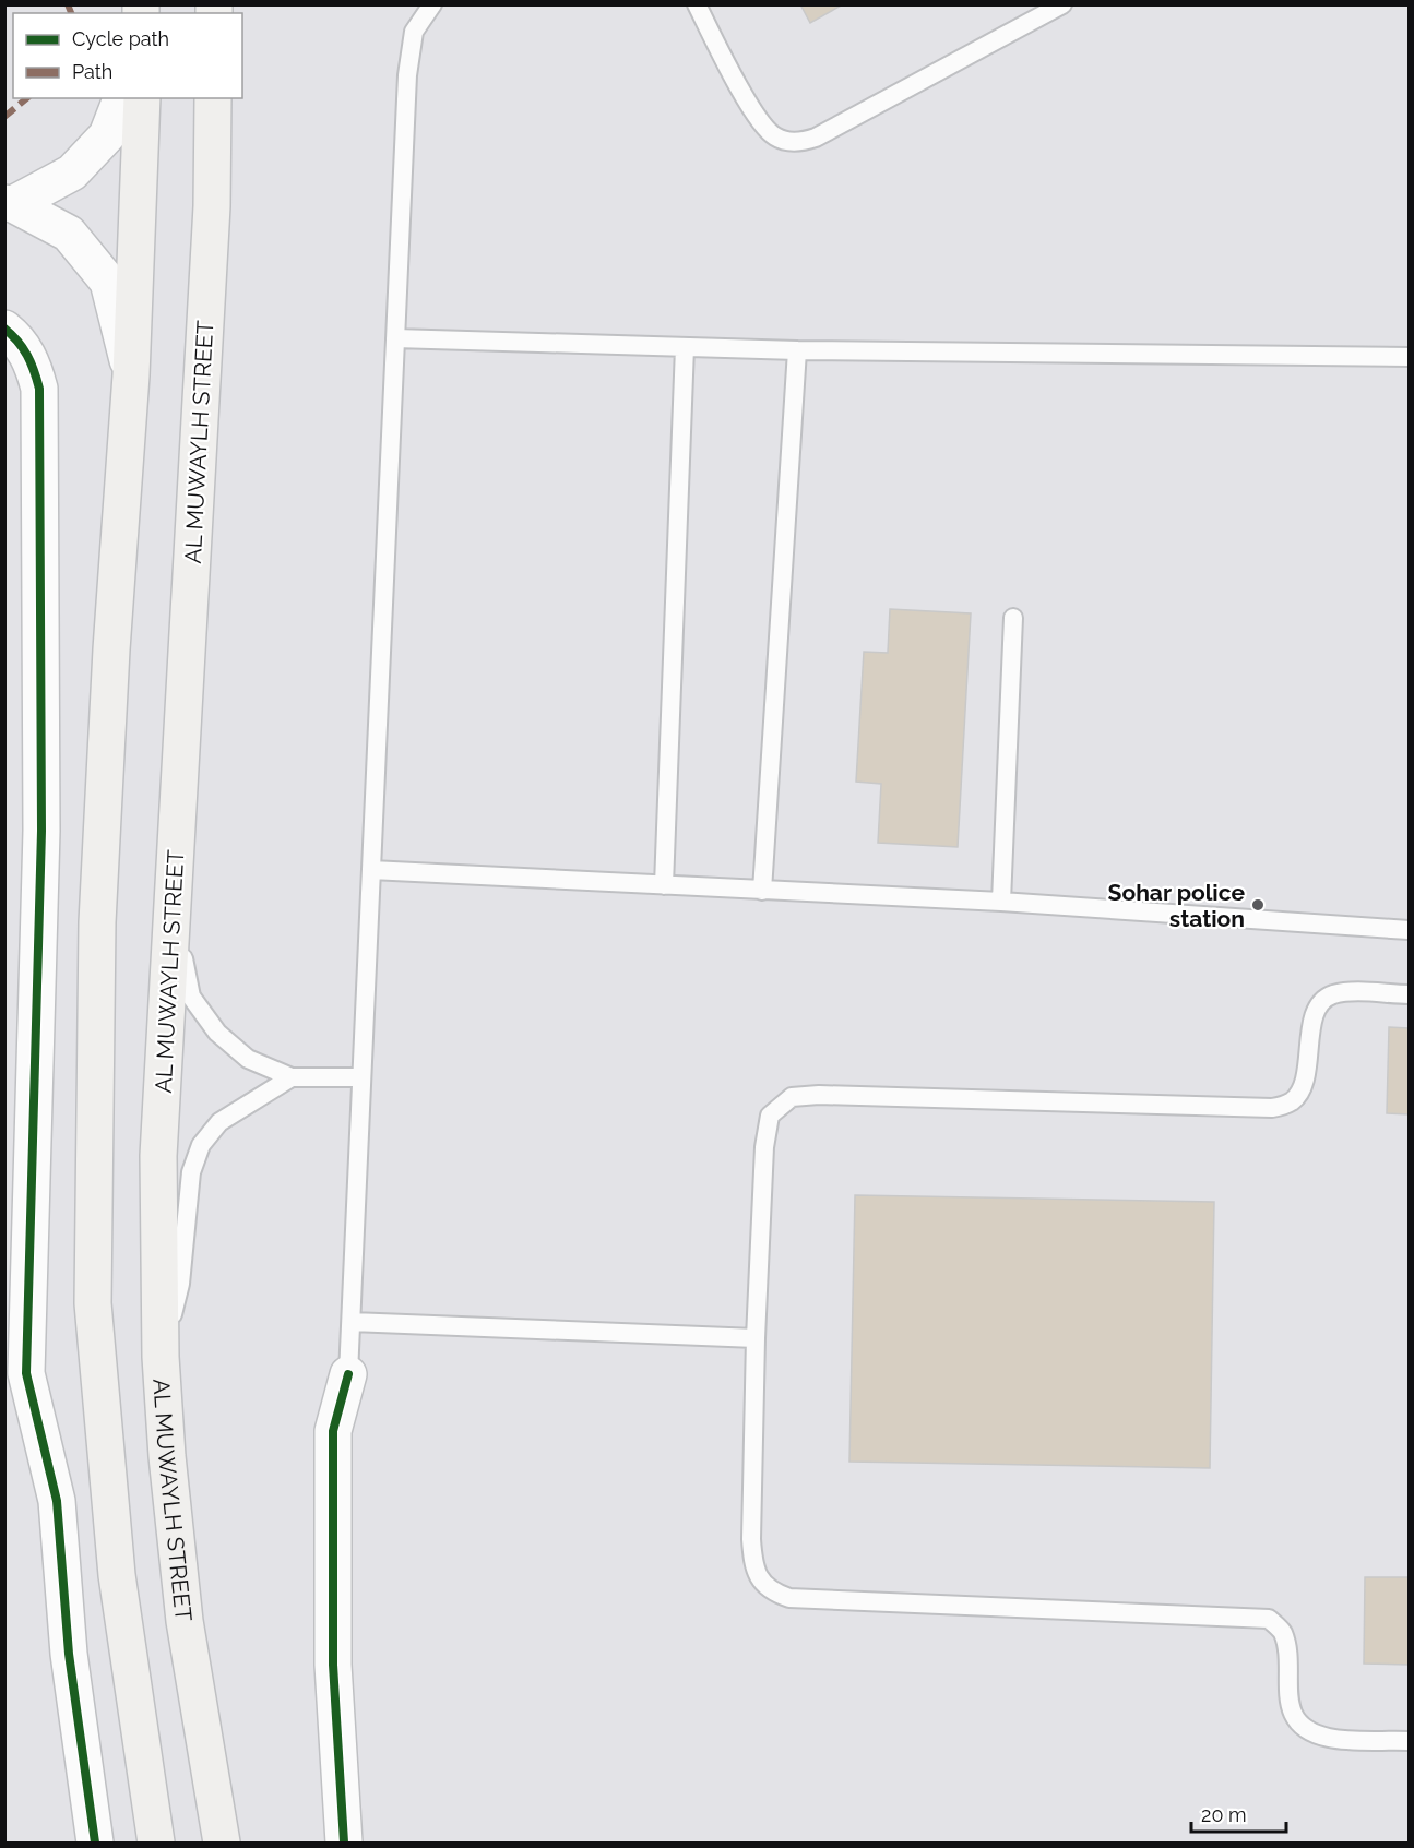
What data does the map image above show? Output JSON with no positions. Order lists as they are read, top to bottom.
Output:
{
  "streets": {
    "main road": ["AL MUWAYLH STREET"]
  },
  "places": ["Sohar police station"],
  "legend": ["Cycle path", "Path"],
  "scale_bar": "20 m"
}
